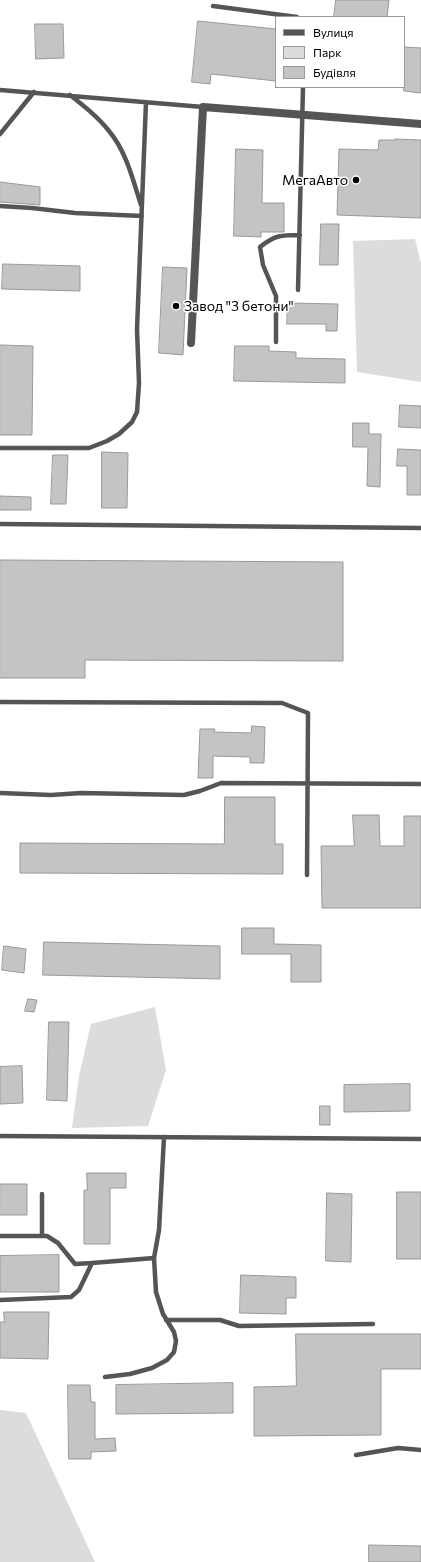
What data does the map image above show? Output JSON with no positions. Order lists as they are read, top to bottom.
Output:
{
  "places": ["МегаАвто", "Завод \"3 бетони\""],
  "legend": ["Вулиця", "Парк", "Будівля"]
}
